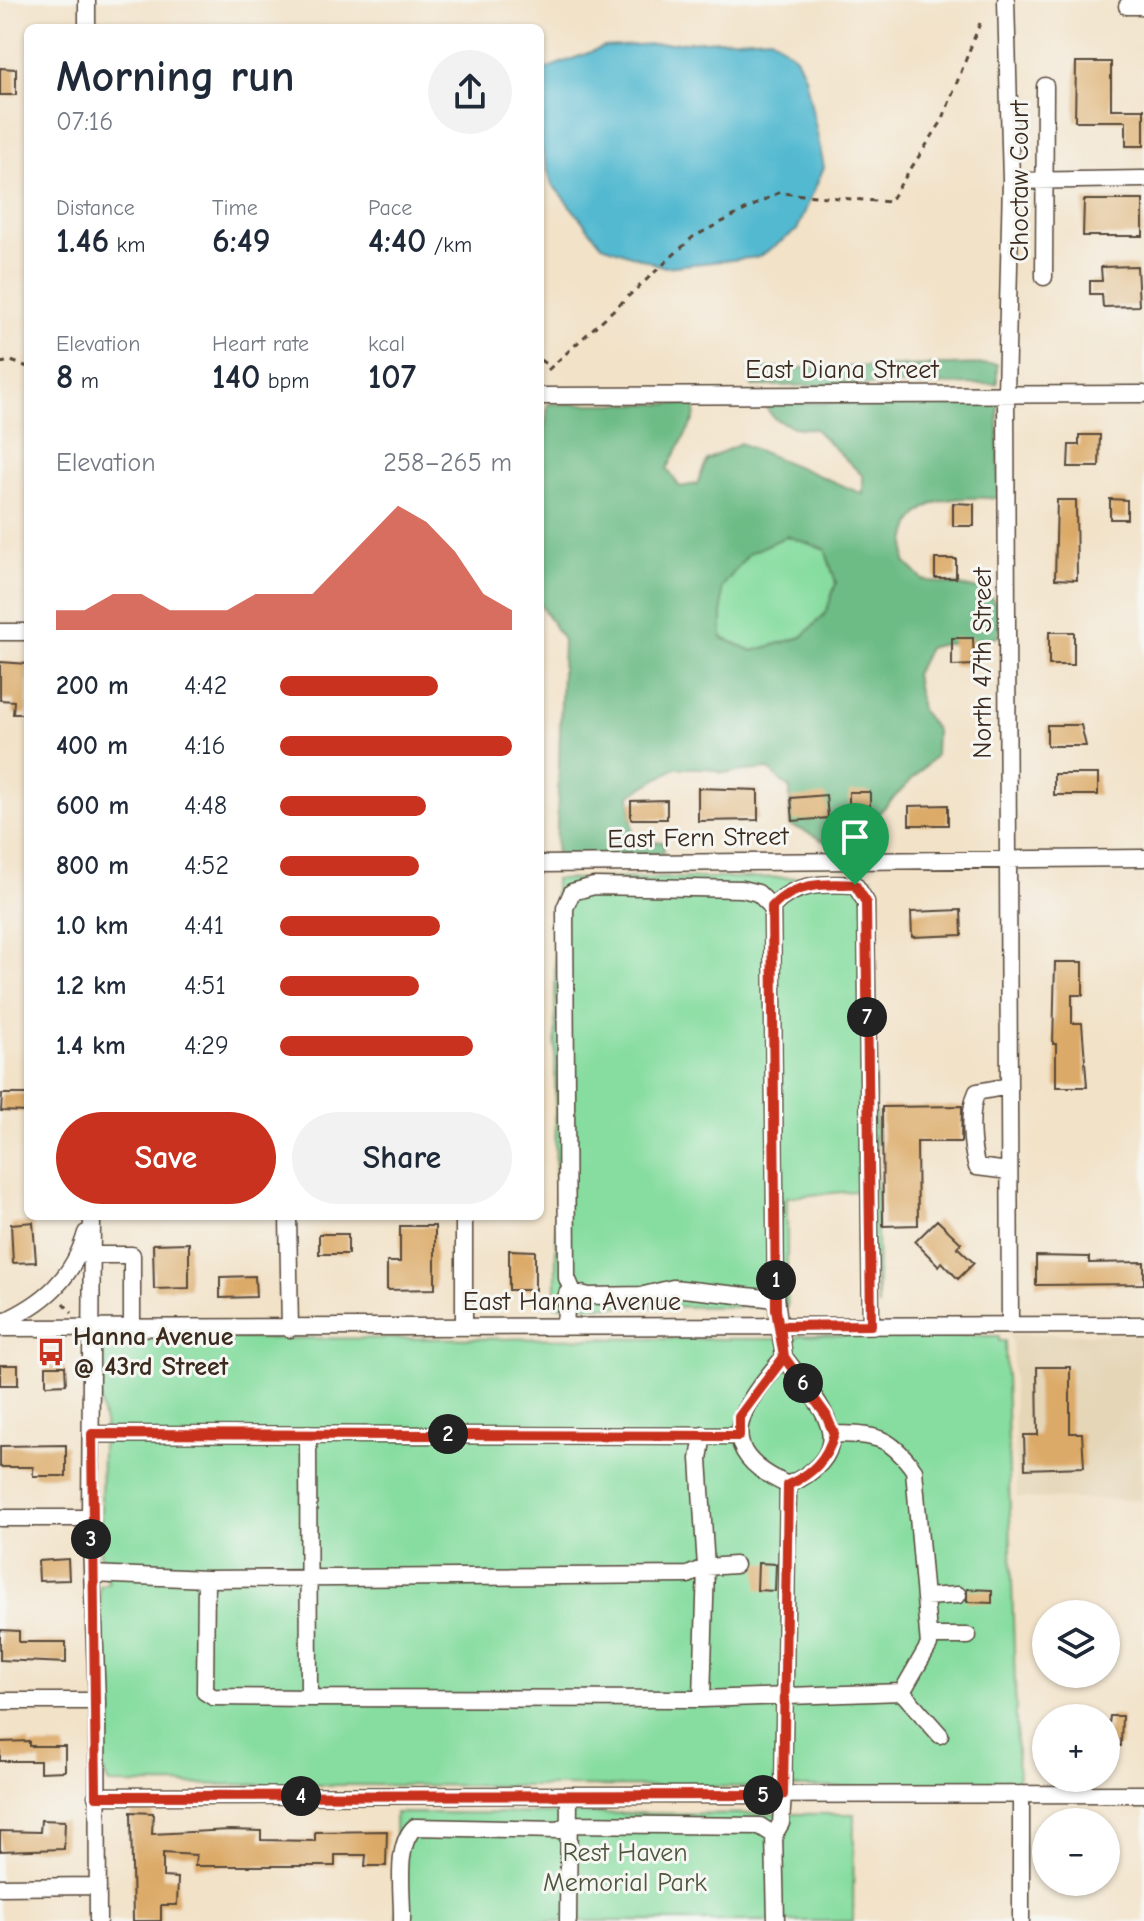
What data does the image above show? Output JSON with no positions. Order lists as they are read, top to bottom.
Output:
{
  "streets": {
    "street": [
      "Choctaw Court",
      "East Diana Street",
      "North 47th Street",
      "East Fern Street",
      "East Hanna Avenue"
    ]
  },
  "crossings": [
    ["East Diana Street", "North 47th Street"],
    ["North 47th Street", "East Fern Street"],
    ["North 47th Street", "East Hanna Avenue"]
  ],
  "parks": ["Rest Haven Memorial Park"],
  "places": {
    "bus stop": ["Hanna Avenue @ 43rd Street"]
  },
  "page": {
    "heading": ["Morning run", "07:16"],
    "stats": [
      ["Distance", "1.46 km"],
      ["Time", "6:49"],
      ["Pace", "4:40 /km"],
      ["Elevation", "8 m"],
      ["Heart rate", "140 bpm"],
      ["kcal", "107"]
    ],
    "chart": ["Elevation", "258–265 m"],
    "list": [
      {
        "name": "200 m",
        "note": "4:42"
      },
      {
        "name": "400 m",
        "note": "4:16"
      },
      {
        "name": "600 m",
        "note": "4:48"
      },
      {
        "name": "800 m",
        "note": "4:52"
      },
      {
        "name": "1.0 km",
        "note": "4:41"
      },
      {
        "name": "1.2 km",
        "note": "4:51"
      },
      {
        "name": "1.4 km",
        "note": "4:29"
      }
    ],
    "pins": [
      "7",
      "1",
      "6",
      "2",
      "3",
      "5",
      "4"
    ],
    "buttons": ["Save", "Share"],
    "map_buttons": ["+", "−"]
  }
}
